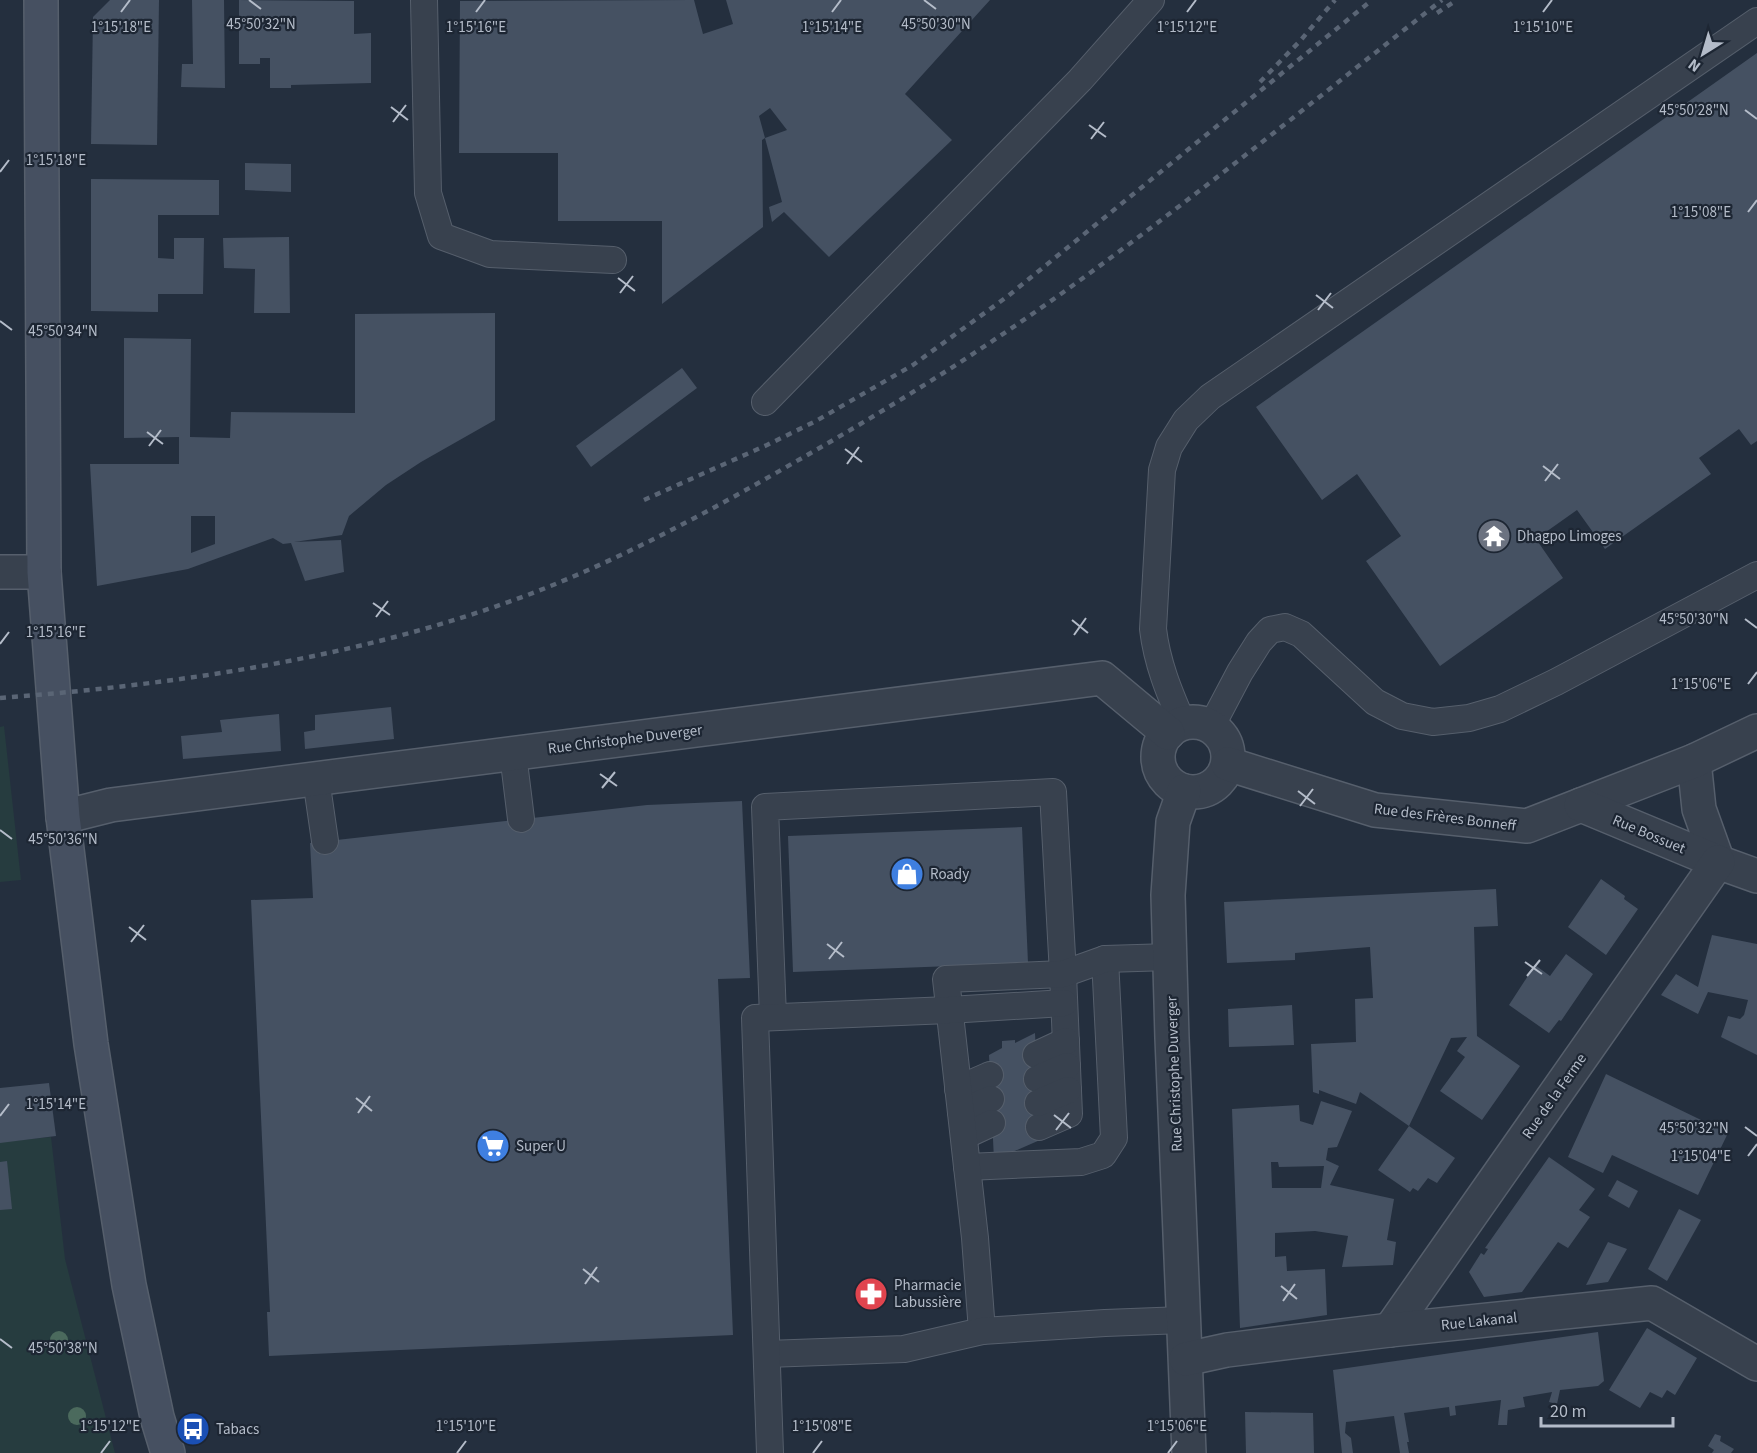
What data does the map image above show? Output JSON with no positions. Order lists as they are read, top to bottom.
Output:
{
  "streets": {
    "street": [
      "Rue Christophe Duverger",
      "Rue des Frères Bonneff",
      "Rue Bossuet",
      "Rue de la Ferme",
      "Rue Lakanal"
    ]
  },
  "crossings": [
    ["Rue Christophe Duverger", "Rue des Frères Bonneff"],
    ["Rue Christophe Duverger", "Rue Lakanal"],
    ["Rue des Frères Bonneff", "Rue Bossuet"],
    ["Rue Bossuet", "Rue de la Ferme"],
    ["Rue de la Ferme", "Rue Lakanal"]
  ],
  "places": {
    "temple": ["Dhagpo Limoges"],
    "shop": ["Roady"],
    "supermarket": ["Super U"],
    "pharmacy": ["Pharmacie Labussière"],
    "bus stop": ["Tabacs"]
  },
  "scale_bar": "20 m",
  "north": "bottom left",
  "coordinates": [
    "45°50'32\"N",
    "45°50'30\"N",
    "1°15'18\"E",
    "1°15'16\"E",
    "1°15'14\"E",
    "1°15'12\"E",
    "1°15'10\"E",
    "45°50'28\"N",
    "1°15'08\"E",
    "45°50'34\"N",
    "1°15'06\"E",
    "45°50'36\"N",
    "1°15'04\"E",
    "45°50'38\"N"
  ]
}
